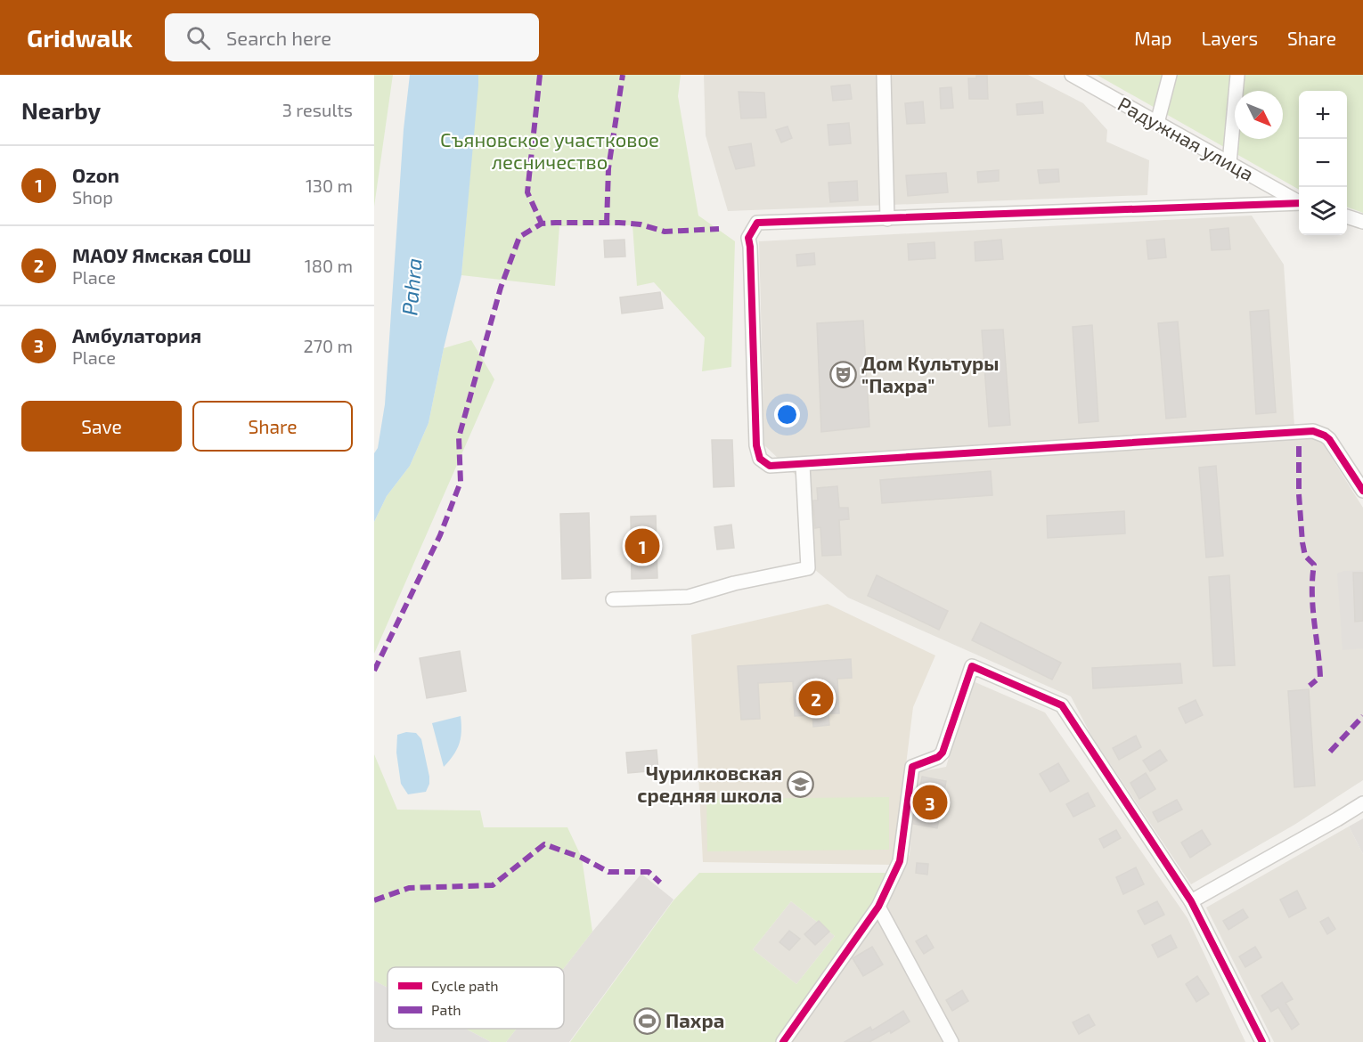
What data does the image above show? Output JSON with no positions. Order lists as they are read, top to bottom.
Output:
{
  "streets": {
    "street": ["Радужная улица"]
  },
  "water": ["Pahra"],
  "parks": ["Съяновское участковое лесничество"],
  "places": {
    "theatre": ["Дом Культуры \"Пахра\""],
    "school or university": ["Чурилковская средняя школа"],
    "sports": ["Пахра"]
  },
  "legend": ["Cycle path", "Path"],
  "north": "bottom right",
  "page": {
    "header": "Gridwalk",
    "search": "Search here",
    "nav": ["Map", "Layers", "Share"],
    "heading": ["Nearby", "3 results"],
    "map_buttons": ["+", "−"],
    "list": [
      {
        "mark": "1",
        "name": "Ozon",
        "note": "Shop",
        "value": "130 m"
      },
      {
        "mark": "2",
        "name": "МАОУ Ямская СОШ",
        "note": "Place",
        "value": "180 m"
      },
      {
        "mark": "3",
        "name": "Амбулатория",
        "note": "Place",
        "value": "270 m"
      }
    ],
    "buttons": ["Save", "Share"],
    "pins": ["1", "2", "3"]
  }
}
